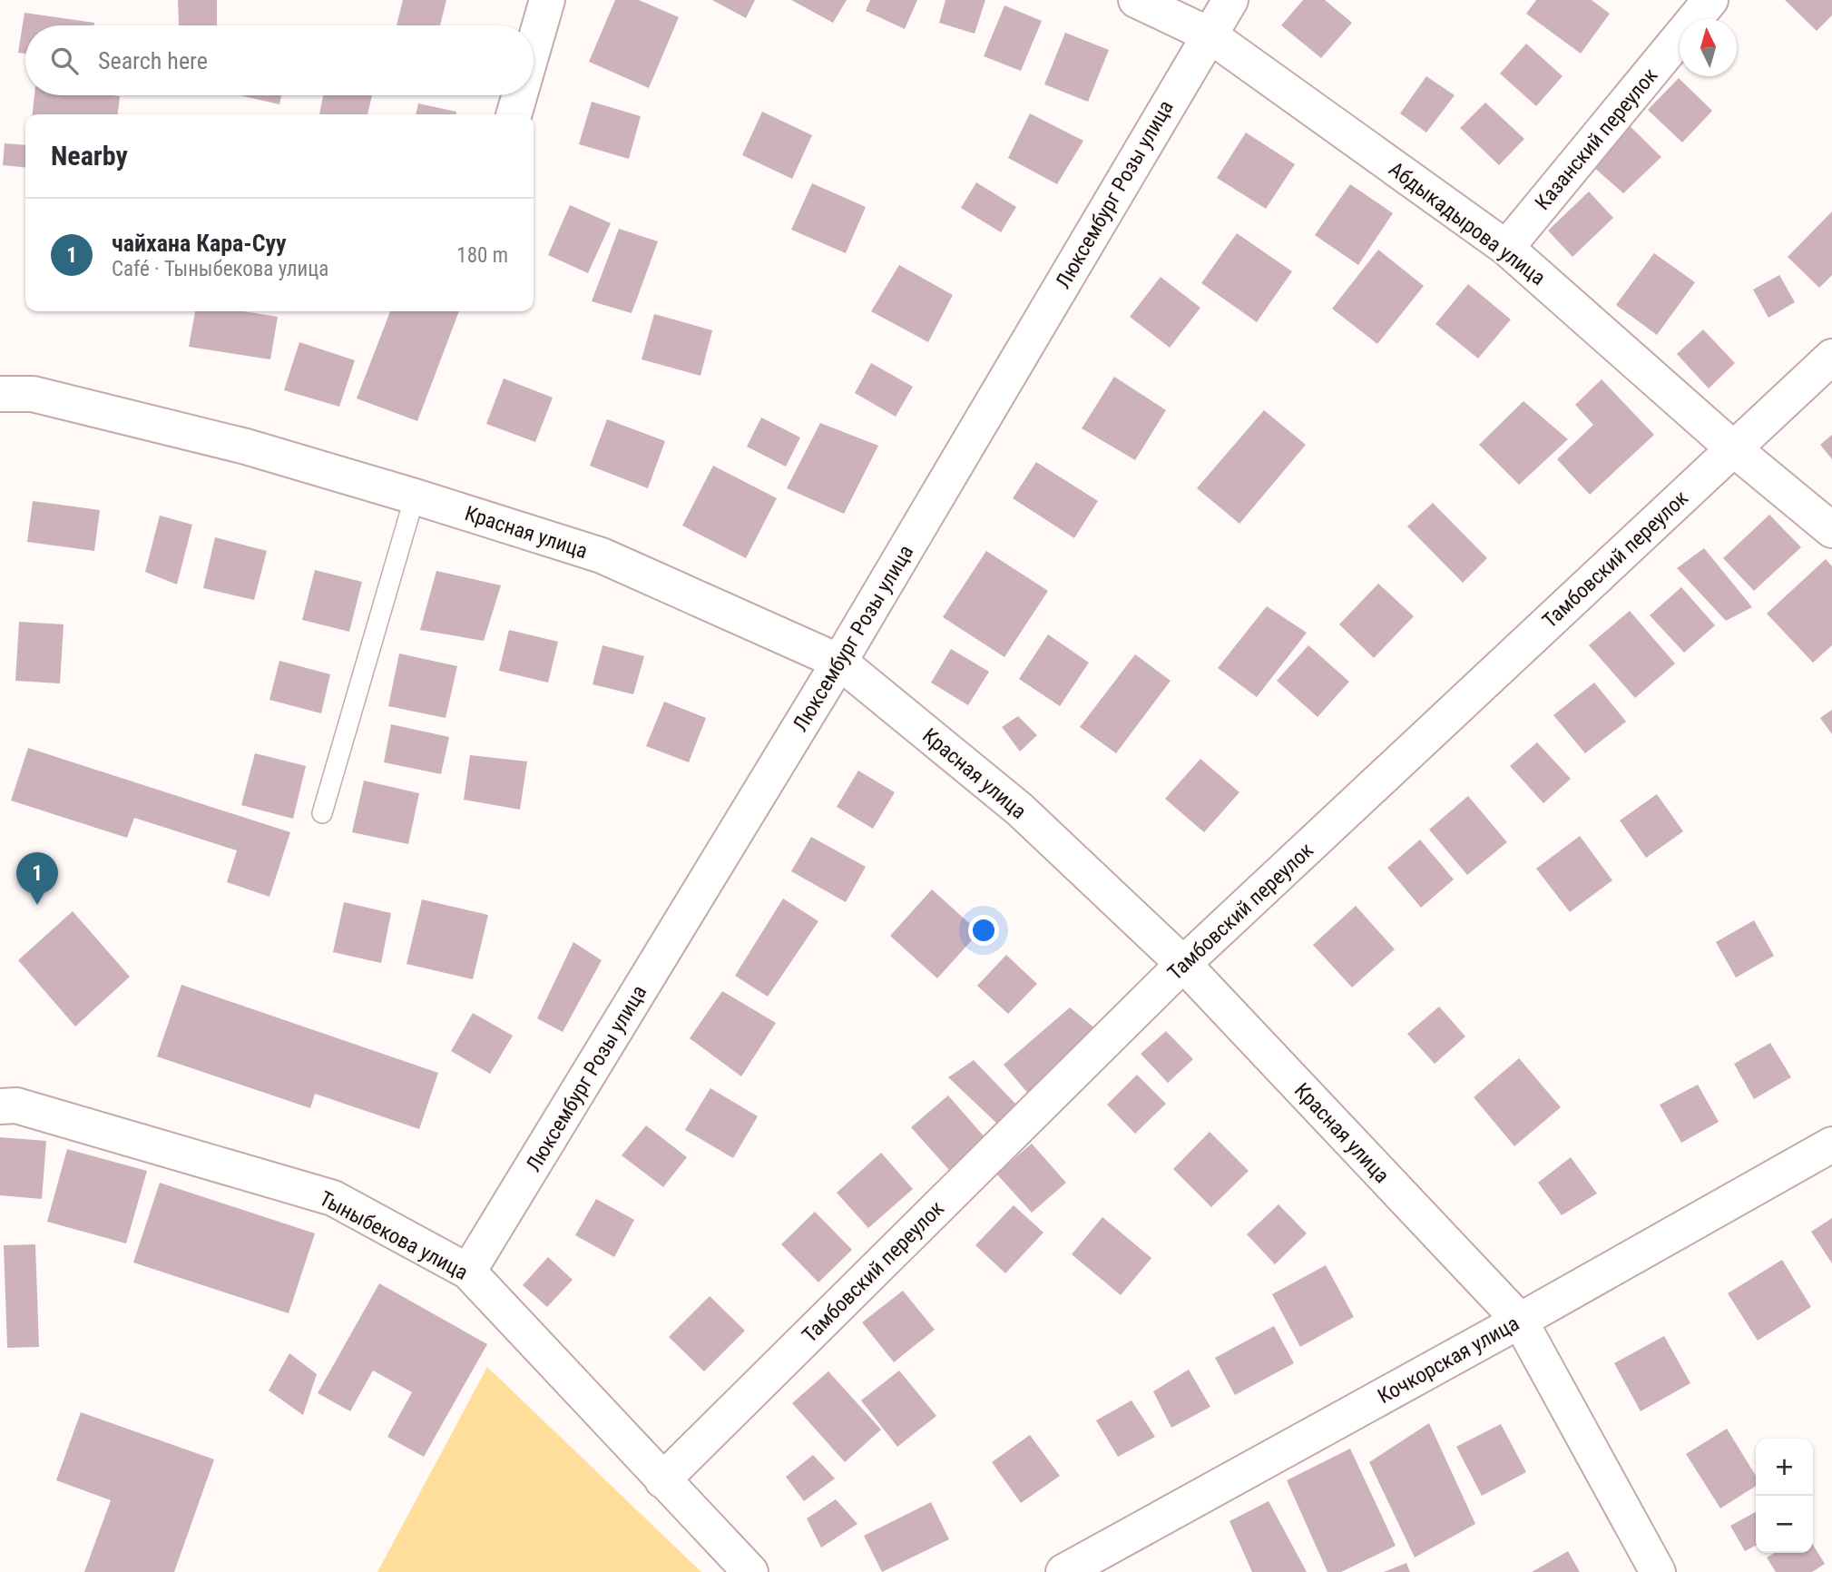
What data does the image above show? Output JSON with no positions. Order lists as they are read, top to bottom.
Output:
{
  "streets": {
    "street": [
      "Казанский переулок",
      "Люксембург Розы улица",
      "Абдыкадырова улица",
      "Красная улица",
      "Тамбовский переулок",
      "Тыныбекова улица",
      "Кочкорская улица"
    ]
  },
  "crossings": [
    ["Казанский переулок", "Абдыкадырова улица"],
    ["Люксембург Розы улица", "Абдыкадырова улица"],
    ["Люксембург Розы улица", "Красная улица"],
    ["Люксембург Розы улица", "Тыныбекова улица"],
    ["Абдыкадырова улица", "Тамбовский переулок"],
    ["Красная улица", "Тамбовский переулок"],
    ["Красная улица", "Кочкорская улица"],
    ["Тамбовский переулок", "Тыныбекова улица"]
  ],
  "north": "top",
  "page": {
    "search": "Search here",
    "heading": "Nearby",
    "list": [
      {
        "mark": "1",
        "name": "чайхана Кара-Суу",
        "note": "Café · Тыныбекова улица",
        "value": "180 m"
      }
    ],
    "pins": "1",
    "map_buttons": ["+", "−"]
  }
}
